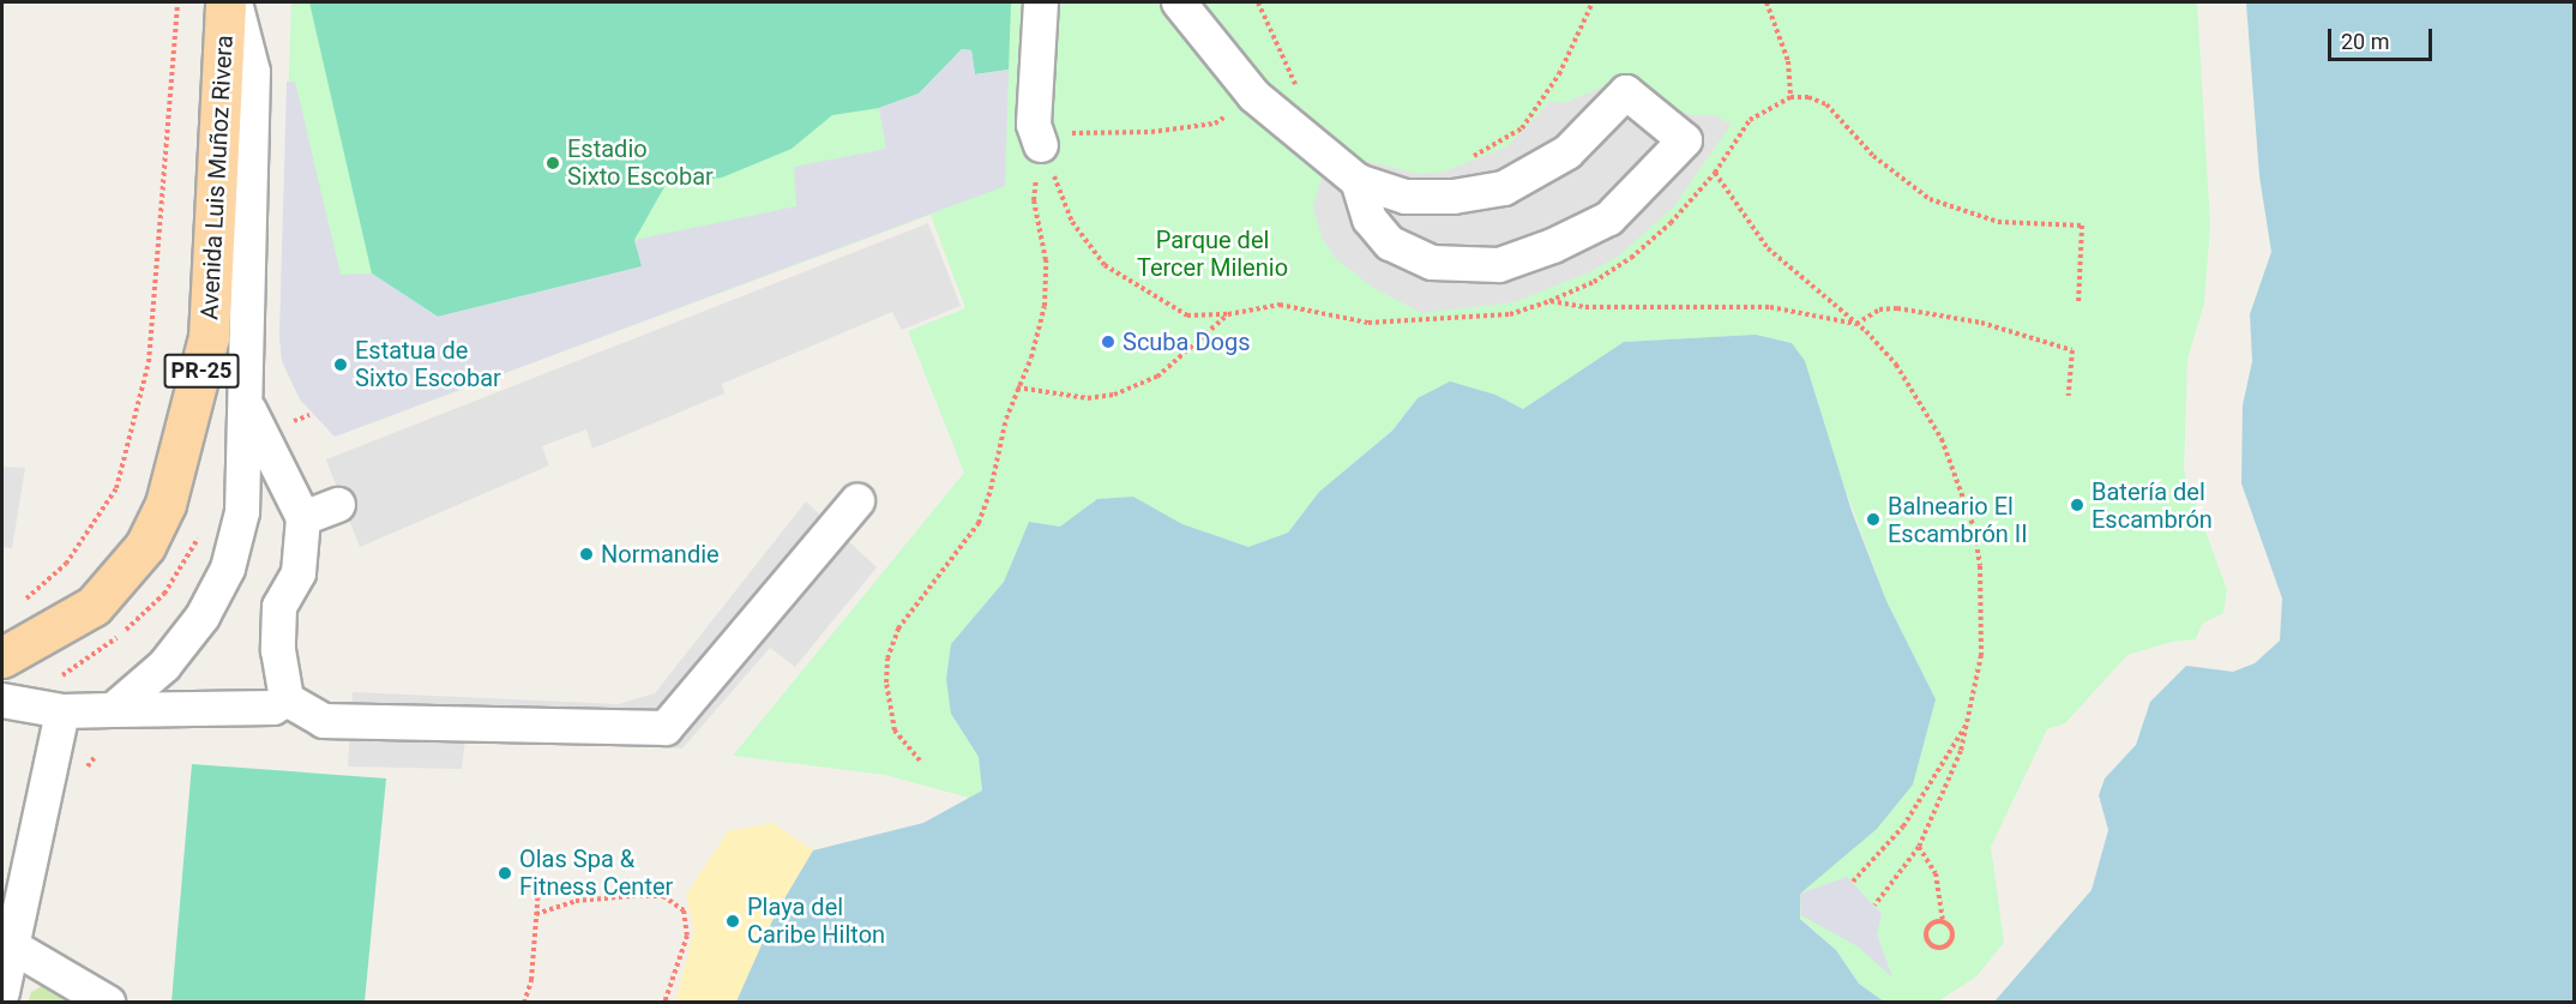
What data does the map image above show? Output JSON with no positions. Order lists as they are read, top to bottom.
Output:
{
  "streets": {
    "main road": ["Avenida Luis Muñoz Rivera", "PR-25"]
  },
  "parks": ["Parque del Tercer Milenio"],
  "places": [
    "Estadio Sixto Escobar",
    "Scuba Dogs",
    "Estatua de Sixto Escobar",
    "Batería del Escambrón",
    "Balneario El Escambrón II",
    "Normandie",
    "Olas Spa & Fitness Center",
    "Playa del Caribe Hilton"
  ],
  "scale_bar": "20 m"
}
